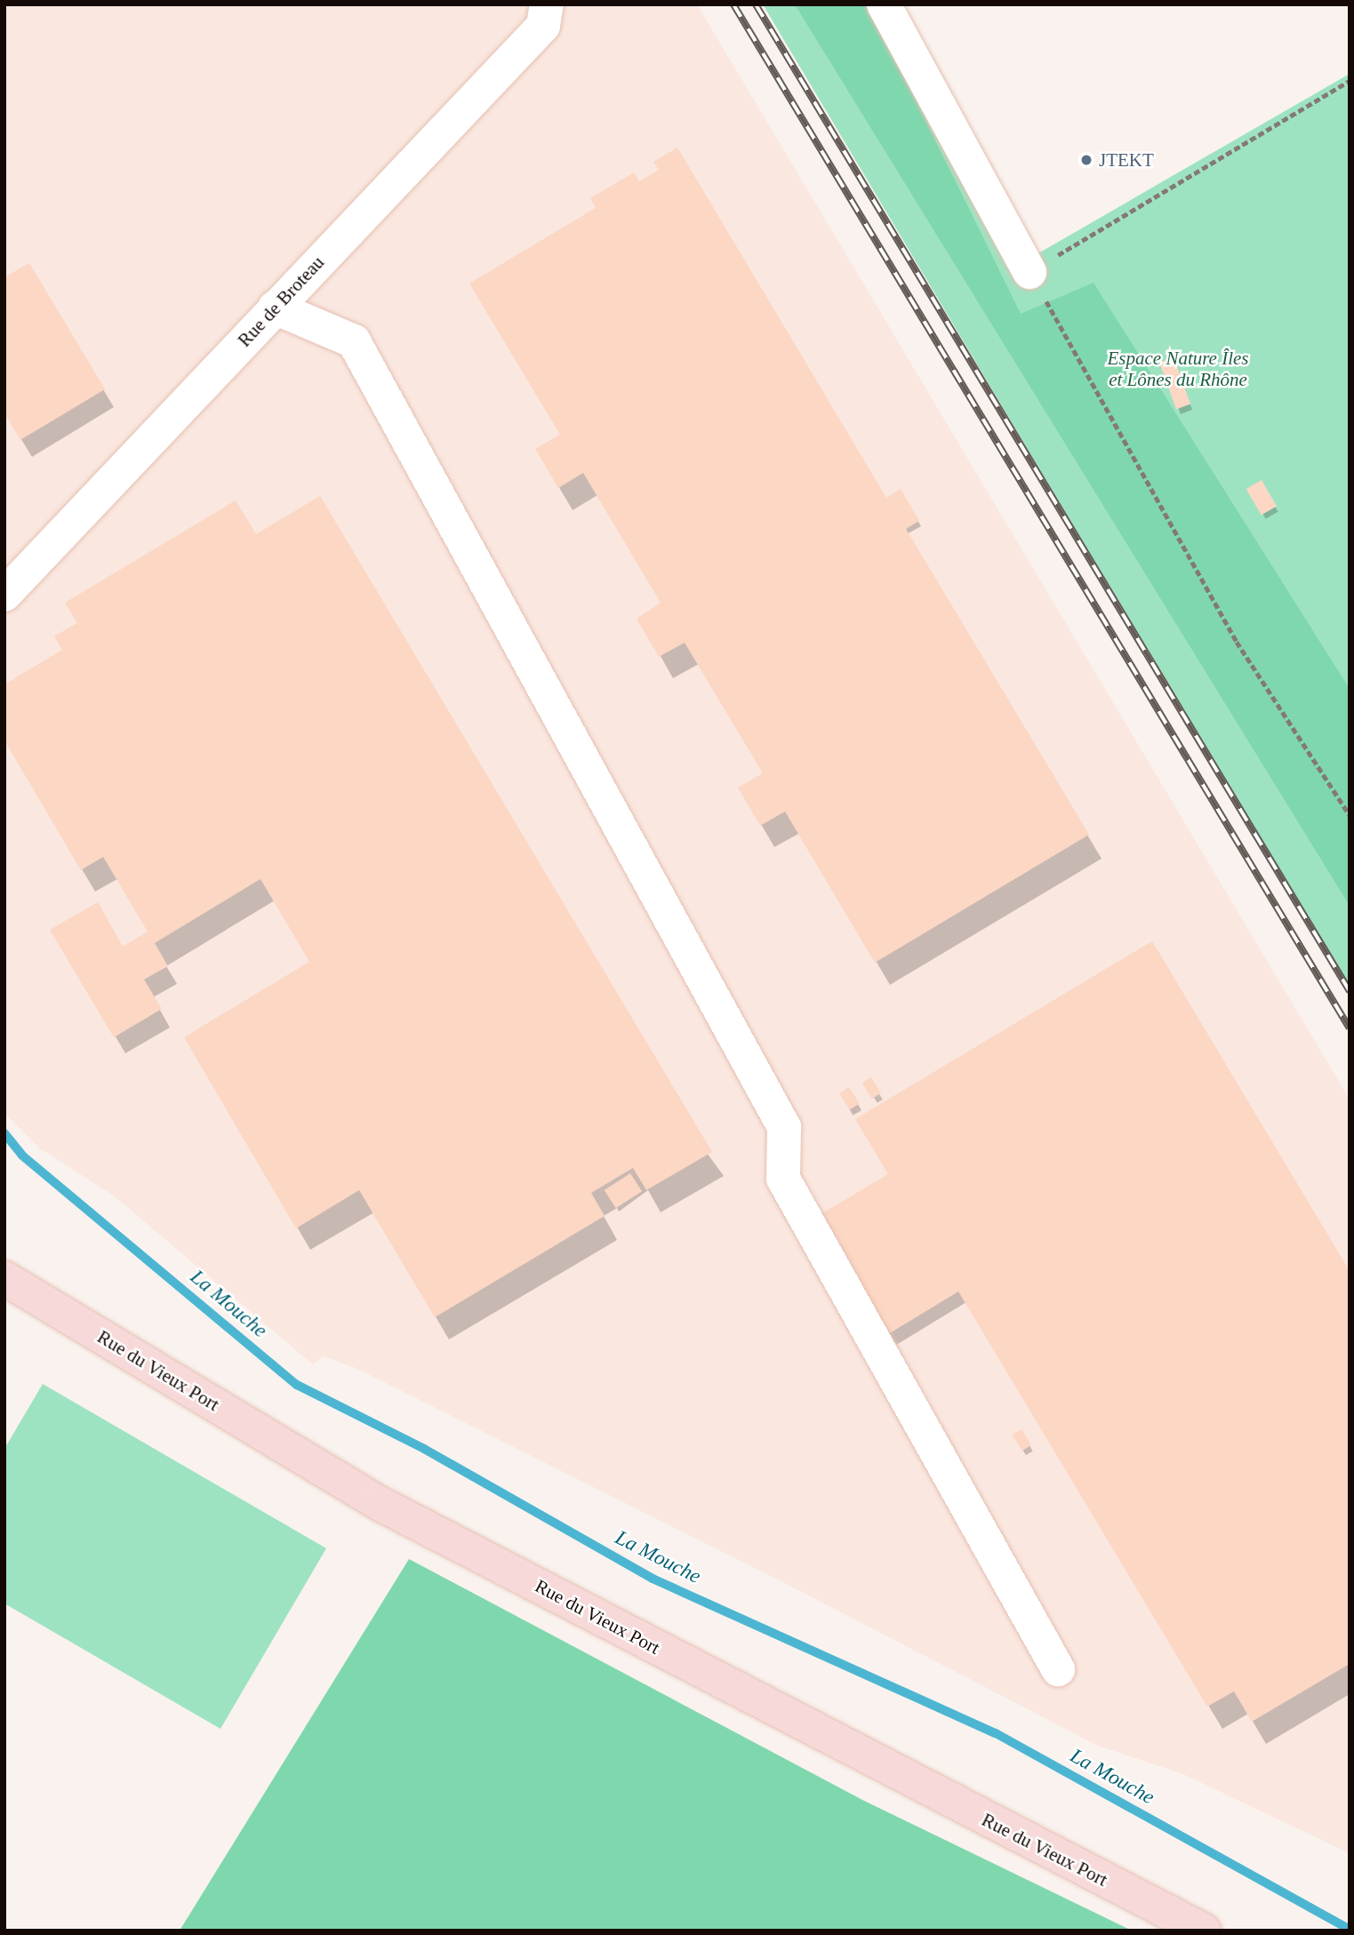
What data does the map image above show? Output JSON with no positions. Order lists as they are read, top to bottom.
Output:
{
  "streets": {
    "main road": ["Rue du Vieux Port"],
    "street": ["Rue de Broteau"]
  },
  "water": ["La Mouche"],
  "parks": ["Espace Nature Îles et Lônes du Rhône"],
  "places": ["JTEKT"]
}
